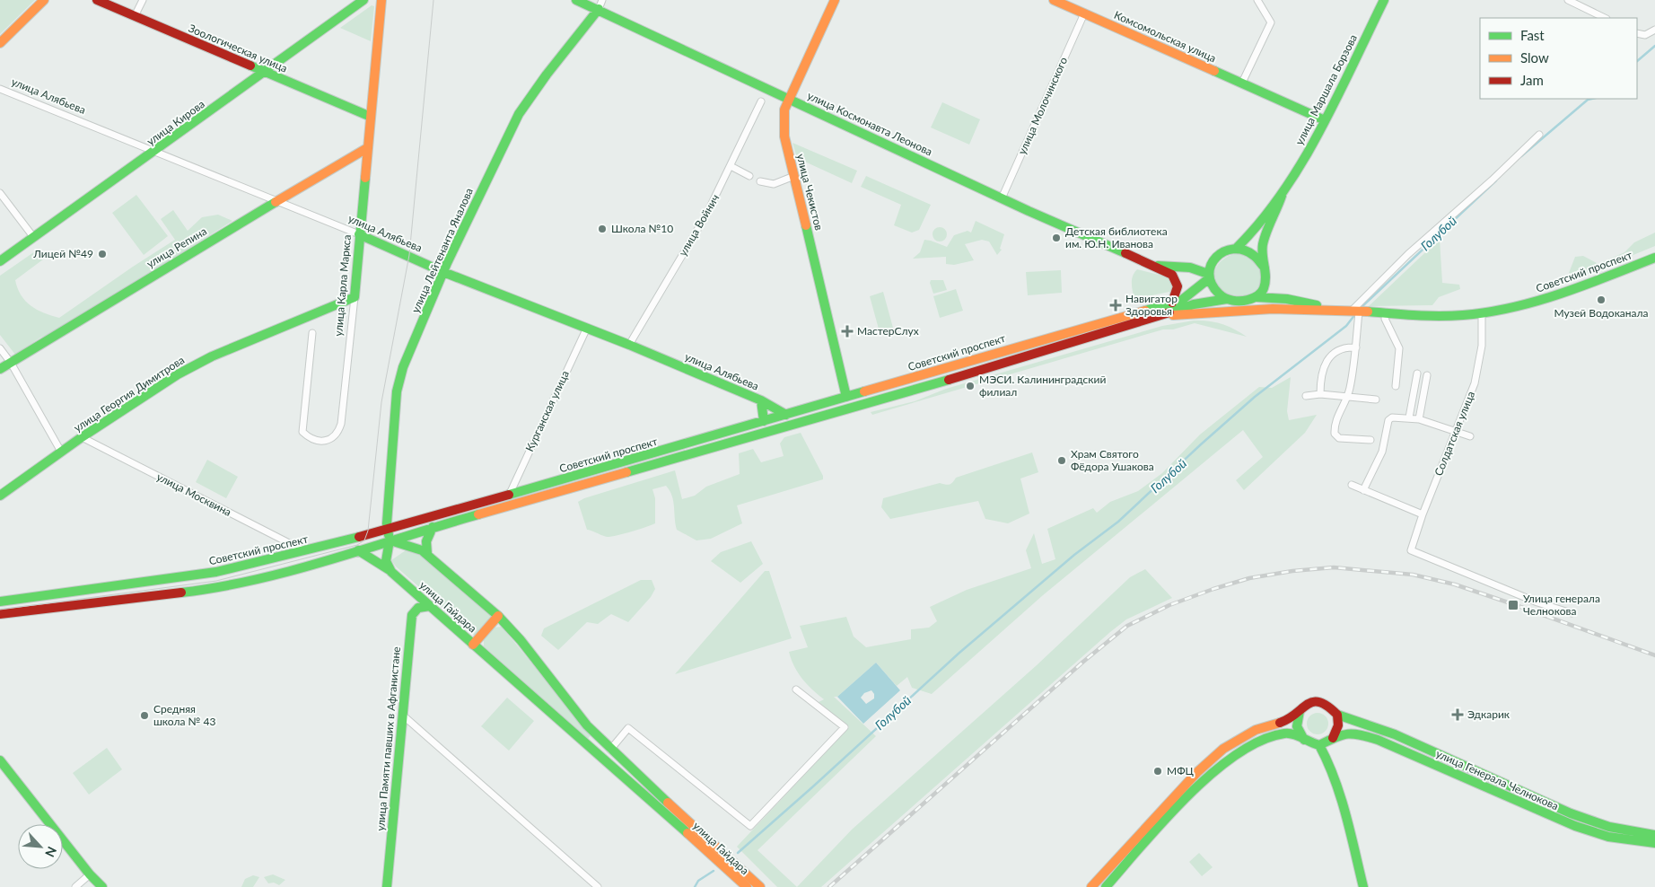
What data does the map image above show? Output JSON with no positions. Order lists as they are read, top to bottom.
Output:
{
  "streets": {
    "main road": [
      "Комсомольская улица",
      "Зоологическая улица",
      "улица Маршала Борзова",
      "улица Алябьева",
      "улица Кирова",
      "улица Космонавта Леонова",
      "улица Чекистов",
      "улица Репина",
      "улица Лейтенанта Яналова",
      "Советский проспект",
      "улица Карла Маркса",
      "улица Георгия Димитрова",
      "улица Гайдара",
      "улица Памяти павших в Афганистане",
      "улица Генерала Челнокова"
    ],
    "street": [
      "улица Молочинского",
      "улица Войнич",
      "Курганская улица",
      "Солдатская улица",
      "улица Москвина"
    ]
  },
  "crossings": [
    ["Комсомольская улица", "улица Маршала Борзова"],
    ["Комсомольская улица", "улица Молочинского"],
    ["Зоологическая улица", "улица Кирова"],
    ["Зоологическая улица", "улица Карла Маркса"],
    ["улица Маршала Борзова", "улица Космонавта Леонова"],
    ["улица Маршала Борзова", "Советский проспект"],
    ["улица Алябьева", "улица Кирова"],
    ["улица Алябьева", "улица Войнич"],
    ["улица Алябьева", "улица Репина"],
    ["улица Алябьева", "улица Лейтенанта Яналова"],
    ["улица Алябьева", "Советский проспект"],
    ["улица Алябьева", "улица Карла Маркса"],
    ["улица Алябьева", "Курганская улица"],
    ["улица Молочинского", "улица Космонавта Леонова"],
    ["улица Космонавта Леонова", "улица Чекистов"],
    ["улица Космонавта Леонова", "улица Лейтенанта Яналова"],
    ["улица Космонавта Леонова", "Советский проспект"],
    ["улица Чекистов", "Советский проспект"],
    ["улица Репина", "улица Карла Маркса"],
    ["улица Лейтенанта Яналова", "Советский проспект"],
    ["улица Лейтенанта Яналова", "улица Гайдара"],
    ["Советский проспект", "Курганская улица"],
    ["Советский проспект", "Солдатская улица"],
    ["Советский проспект", "улица Москвина"],
    ["Советский проспект", "улица Гайдара"],
    ["улица Карла Маркса", "улица Георгия Димитрова"],
    ["улица Георгия Димитрова", "улица Москвина"],
    ["улица Гайдара", "улица Памяти павших в Афганистане"]
  ],
  "water": ["Голубой"],
  "places": {
    "other": [
      "Школа №10",
      "Детская библиотека им. Ю.Н. Иванова",
      "Лицей №49",
      "Музей Водоканала",
      "МЭСИ. Калининградский филиал",
      "Храм Святого Фёдора Ушакова",
      "Средняя школа № 43",
      "МФЦ"
    ],
    "health": ["Навигатор Здоровья", "МастерСлух", "Эдкарик"],
    "transit": ["Улица генерала Челнокова"]
  },
  "legend": ["Fast", "Slow", "Jam"],
  "north": "bottom right"
}
